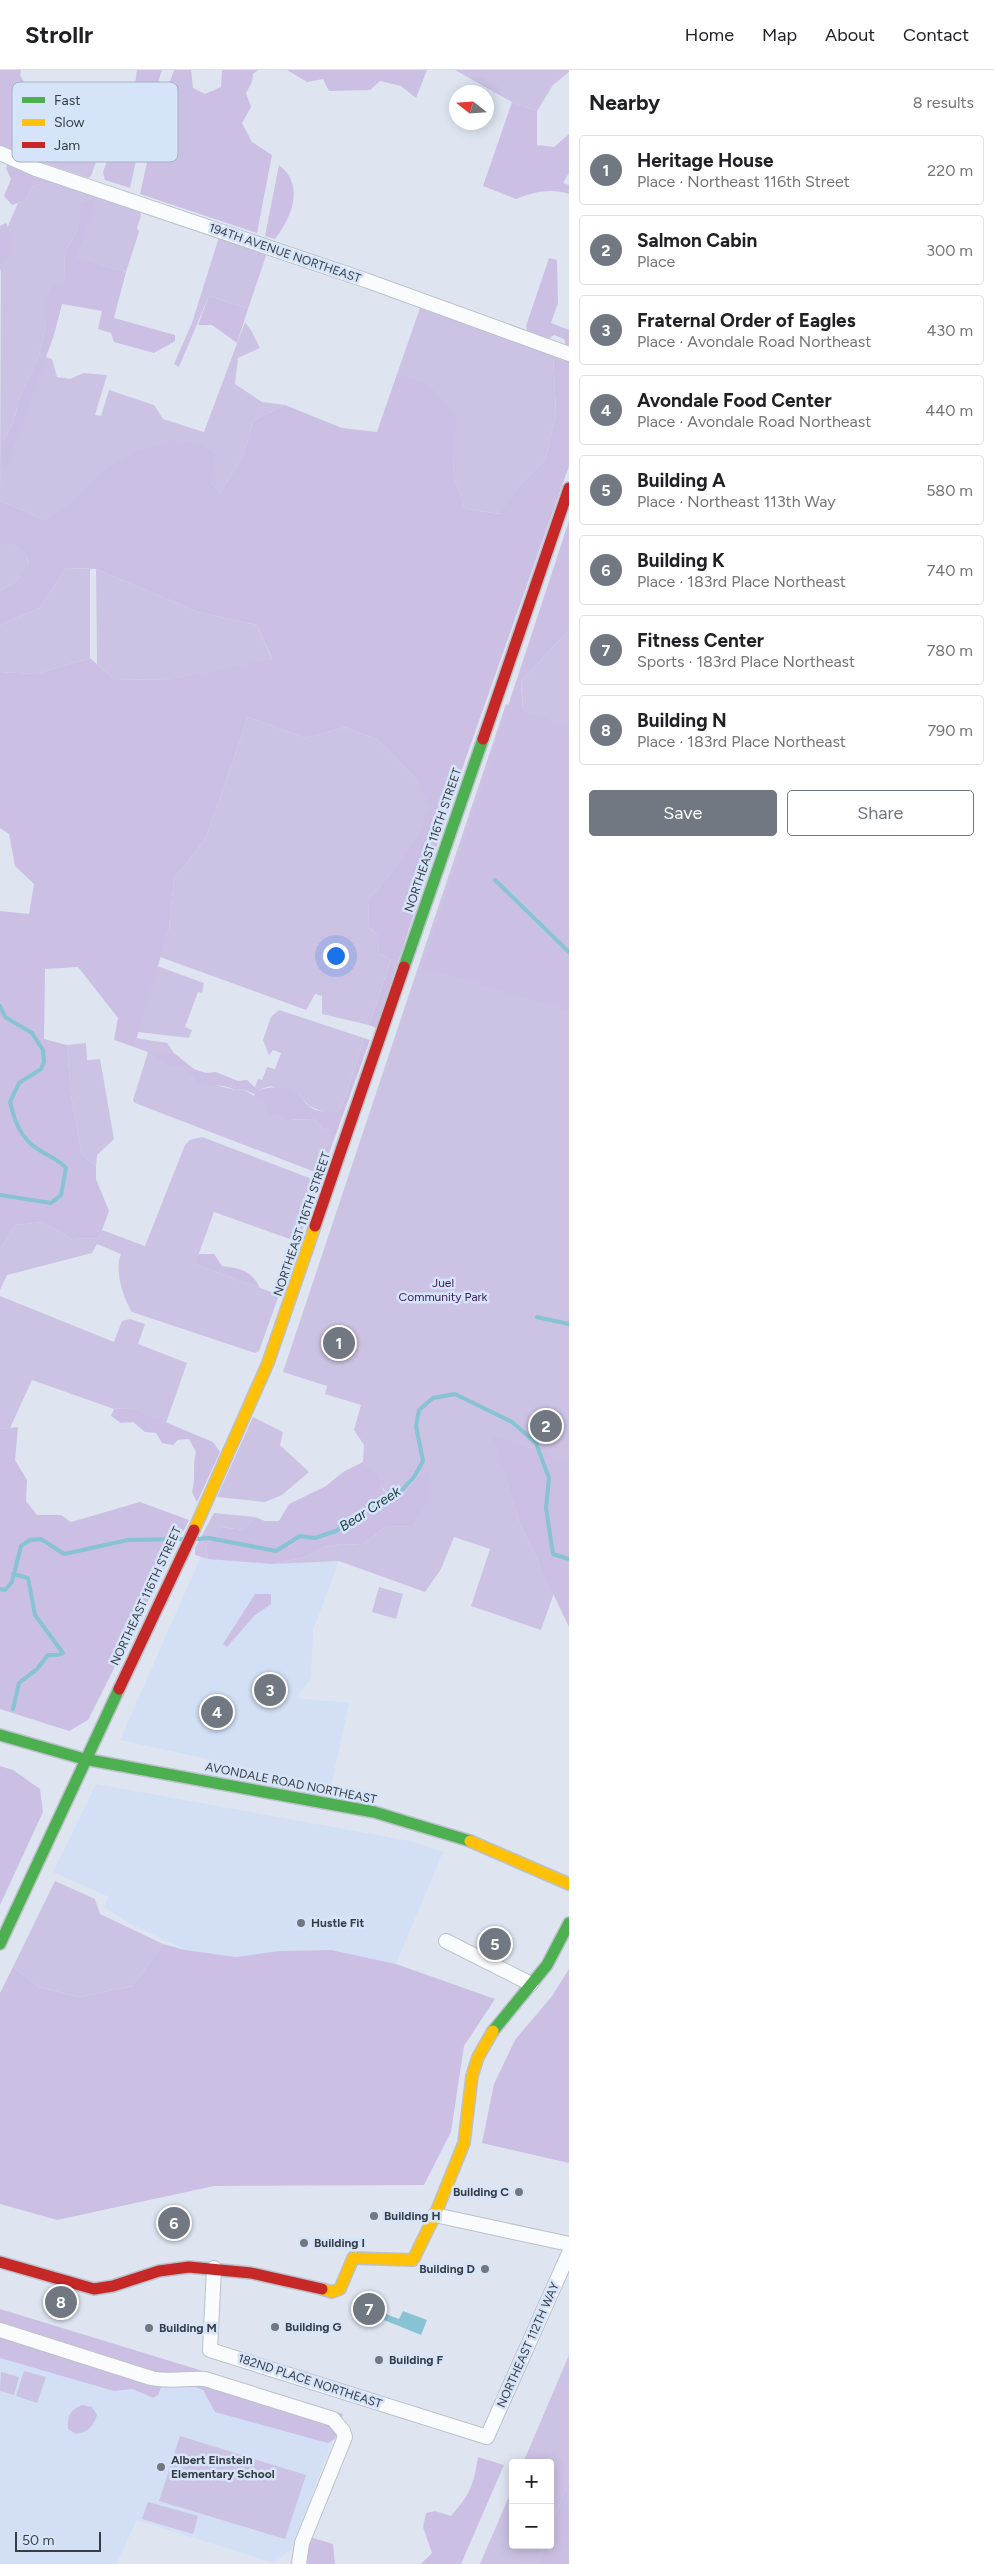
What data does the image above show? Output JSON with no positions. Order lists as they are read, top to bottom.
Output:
{
  "streets": {
    "street": [
      "194TH AVENUE NORTHEAST",
      "NORTHEAST 116TH STREET",
      "AVONDALE ROAD NORTHEAST",
      "NORTHEAST 112TH WAY",
      "182ND PLACE NORTHEAST"
    ]
  },
  "crossings": [
    ["NORTHEAST 116TH STREET", "AVONDALE ROAD NORTHEAST"],
    ["NORTHEAST 112TH WAY", "182ND PLACE NORTHEAST"]
  ],
  "water": ["Bear Creek"],
  "parks": ["Juel Community Park"],
  "places": [
    "Hustle Fit",
    "Building C",
    "Building H",
    "Building I",
    "Building D",
    "Building G",
    "Building M",
    "Building F",
    "Albert Einstein Elementary School"
  ],
  "legend": ["Fast", "Slow", "Jam"],
  "scale_bar": "50 m",
  "north": "left",
  "page": {
    "header": "Strollr",
    "nav": [
      "Home",
      "Map",
      "About",
      "Contact"
    ],
    "heading": ["Nearby", "8 results"],
    "list": [
      {
        "mark": "1",
        "name": "Heritage House",
        "note": "Place · Northeast 116th Street",
        "value": "220 m"
      },
      {
        "mark": "2",
        "name": "Salmon Cabin",
        "note": "Place",
        "value": "300 m"
      },
      {
        "mark": "3",
        "name": "Fraternal Order of Eagles",
        "note": "Place · Avondale Road Northeast",
        "value": "430 m"
      },
      {
        "mark": "4",
        "name": "Avondale Food Center",
        "note": "Place · Avondale Road Northeast",
        "value": "440 m"
      },
      {
        "mark": "5",
        "name": "Building A",
        "note": "Place · Northeast 113th Way",
        "value": "580 m"
      },
      {
        "mark": "6",
        "name": "Building K",
        "note": "Place · 183rd Place Northeast",
        "value": "740 m"
      },
      {
        "mark": "7",
        "name": "Fitness Center",
        "note": "Sports · 183rd Place Northeast",
        "value": "780 m"
      },
      {
        "mark": "8",
        "name": "Building N",
        "note": "Place · 183rd Place Northeast",
        "value": "790 m"
      }
    ],
    "buttons": ["Save", "Share"],
    "pins": [
      "1",
      "2",
      "3",
      "4",
      "5",
      "6",
      "8",
      "7"
    ],
    "map_buttons": ["+", "−"],
    "scale": "50 m"
  }
}
